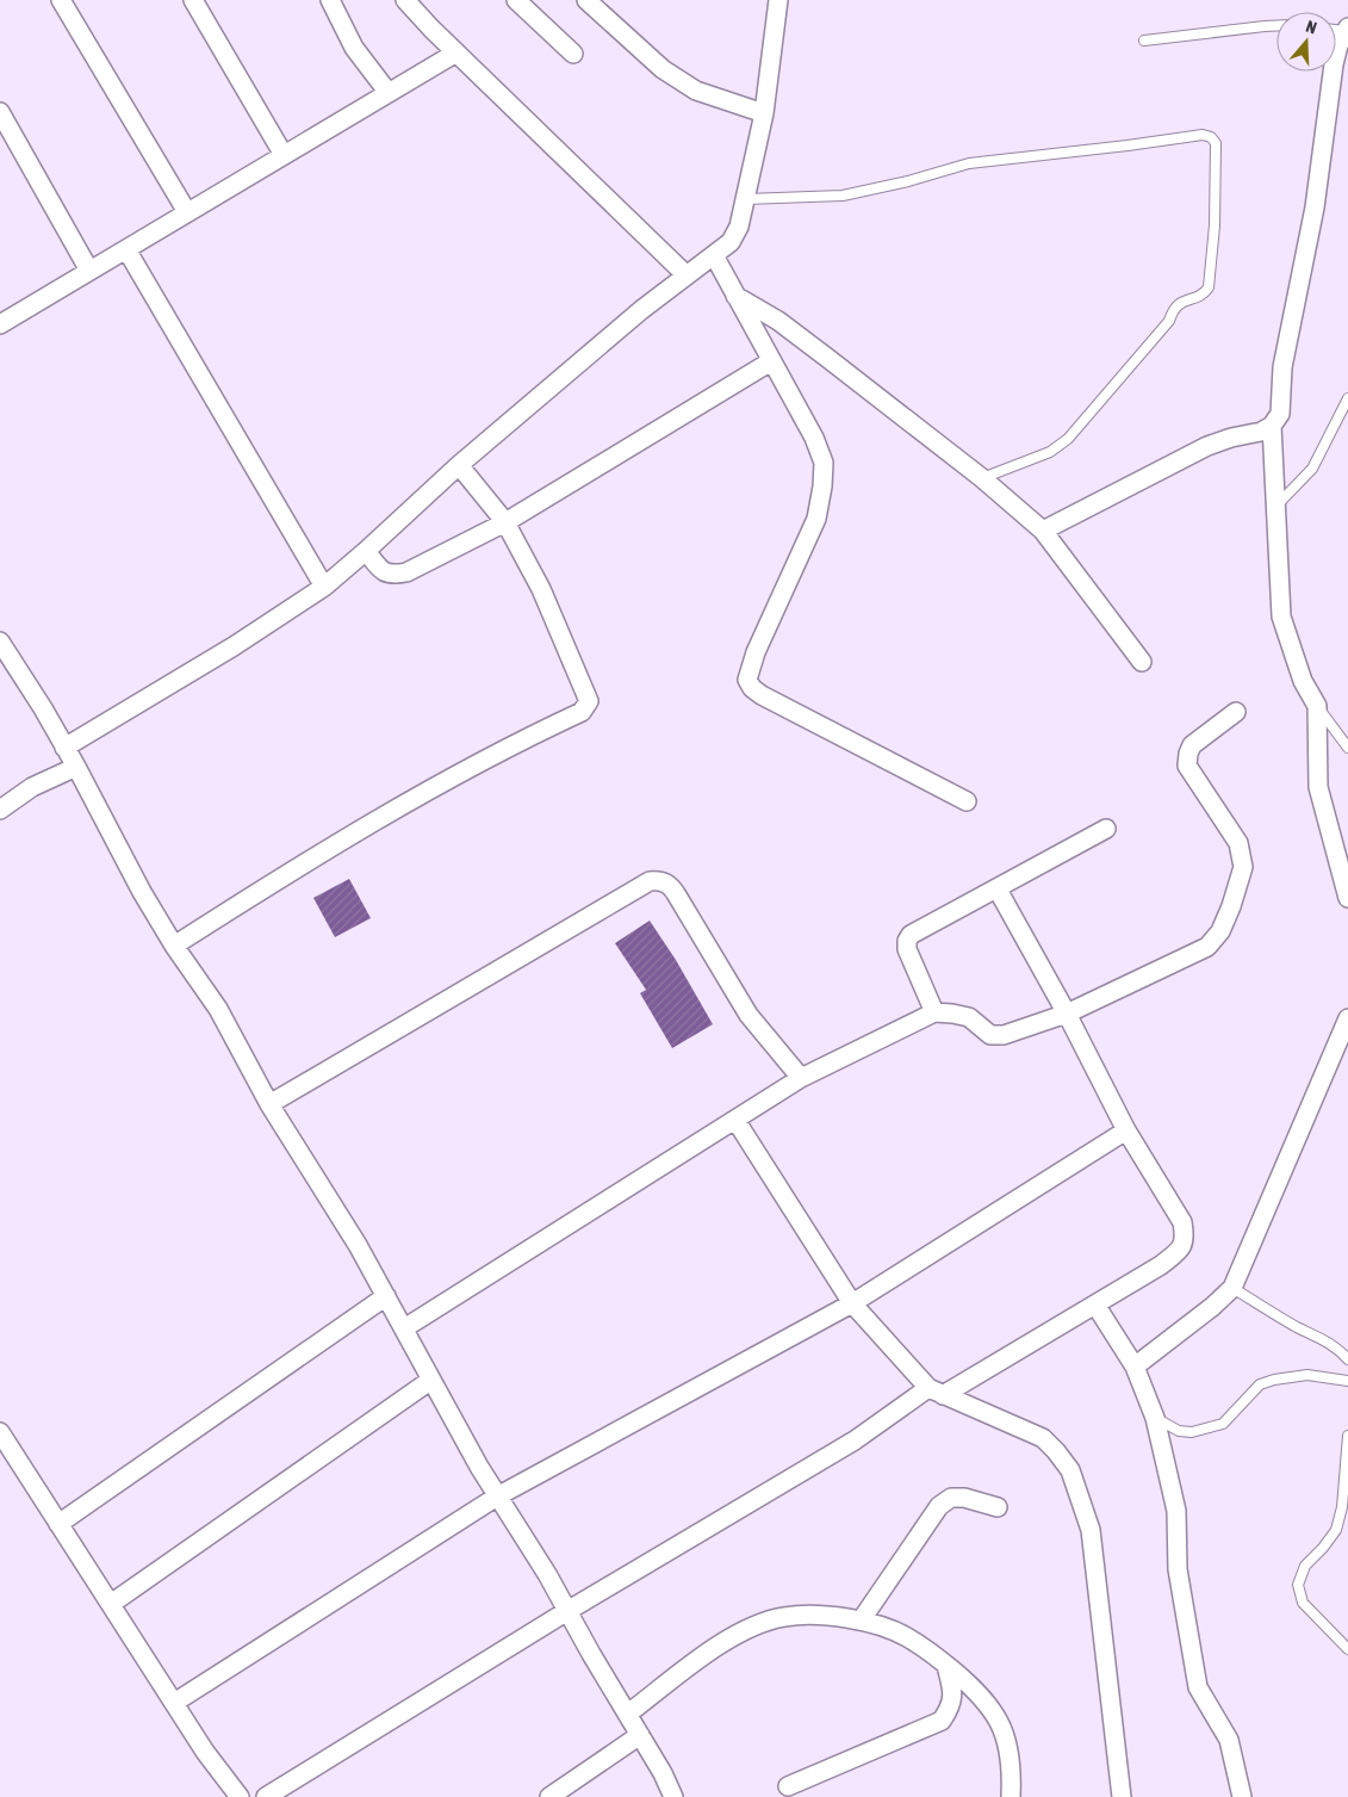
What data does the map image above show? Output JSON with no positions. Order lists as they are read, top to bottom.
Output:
{
  "north": "top"
}
